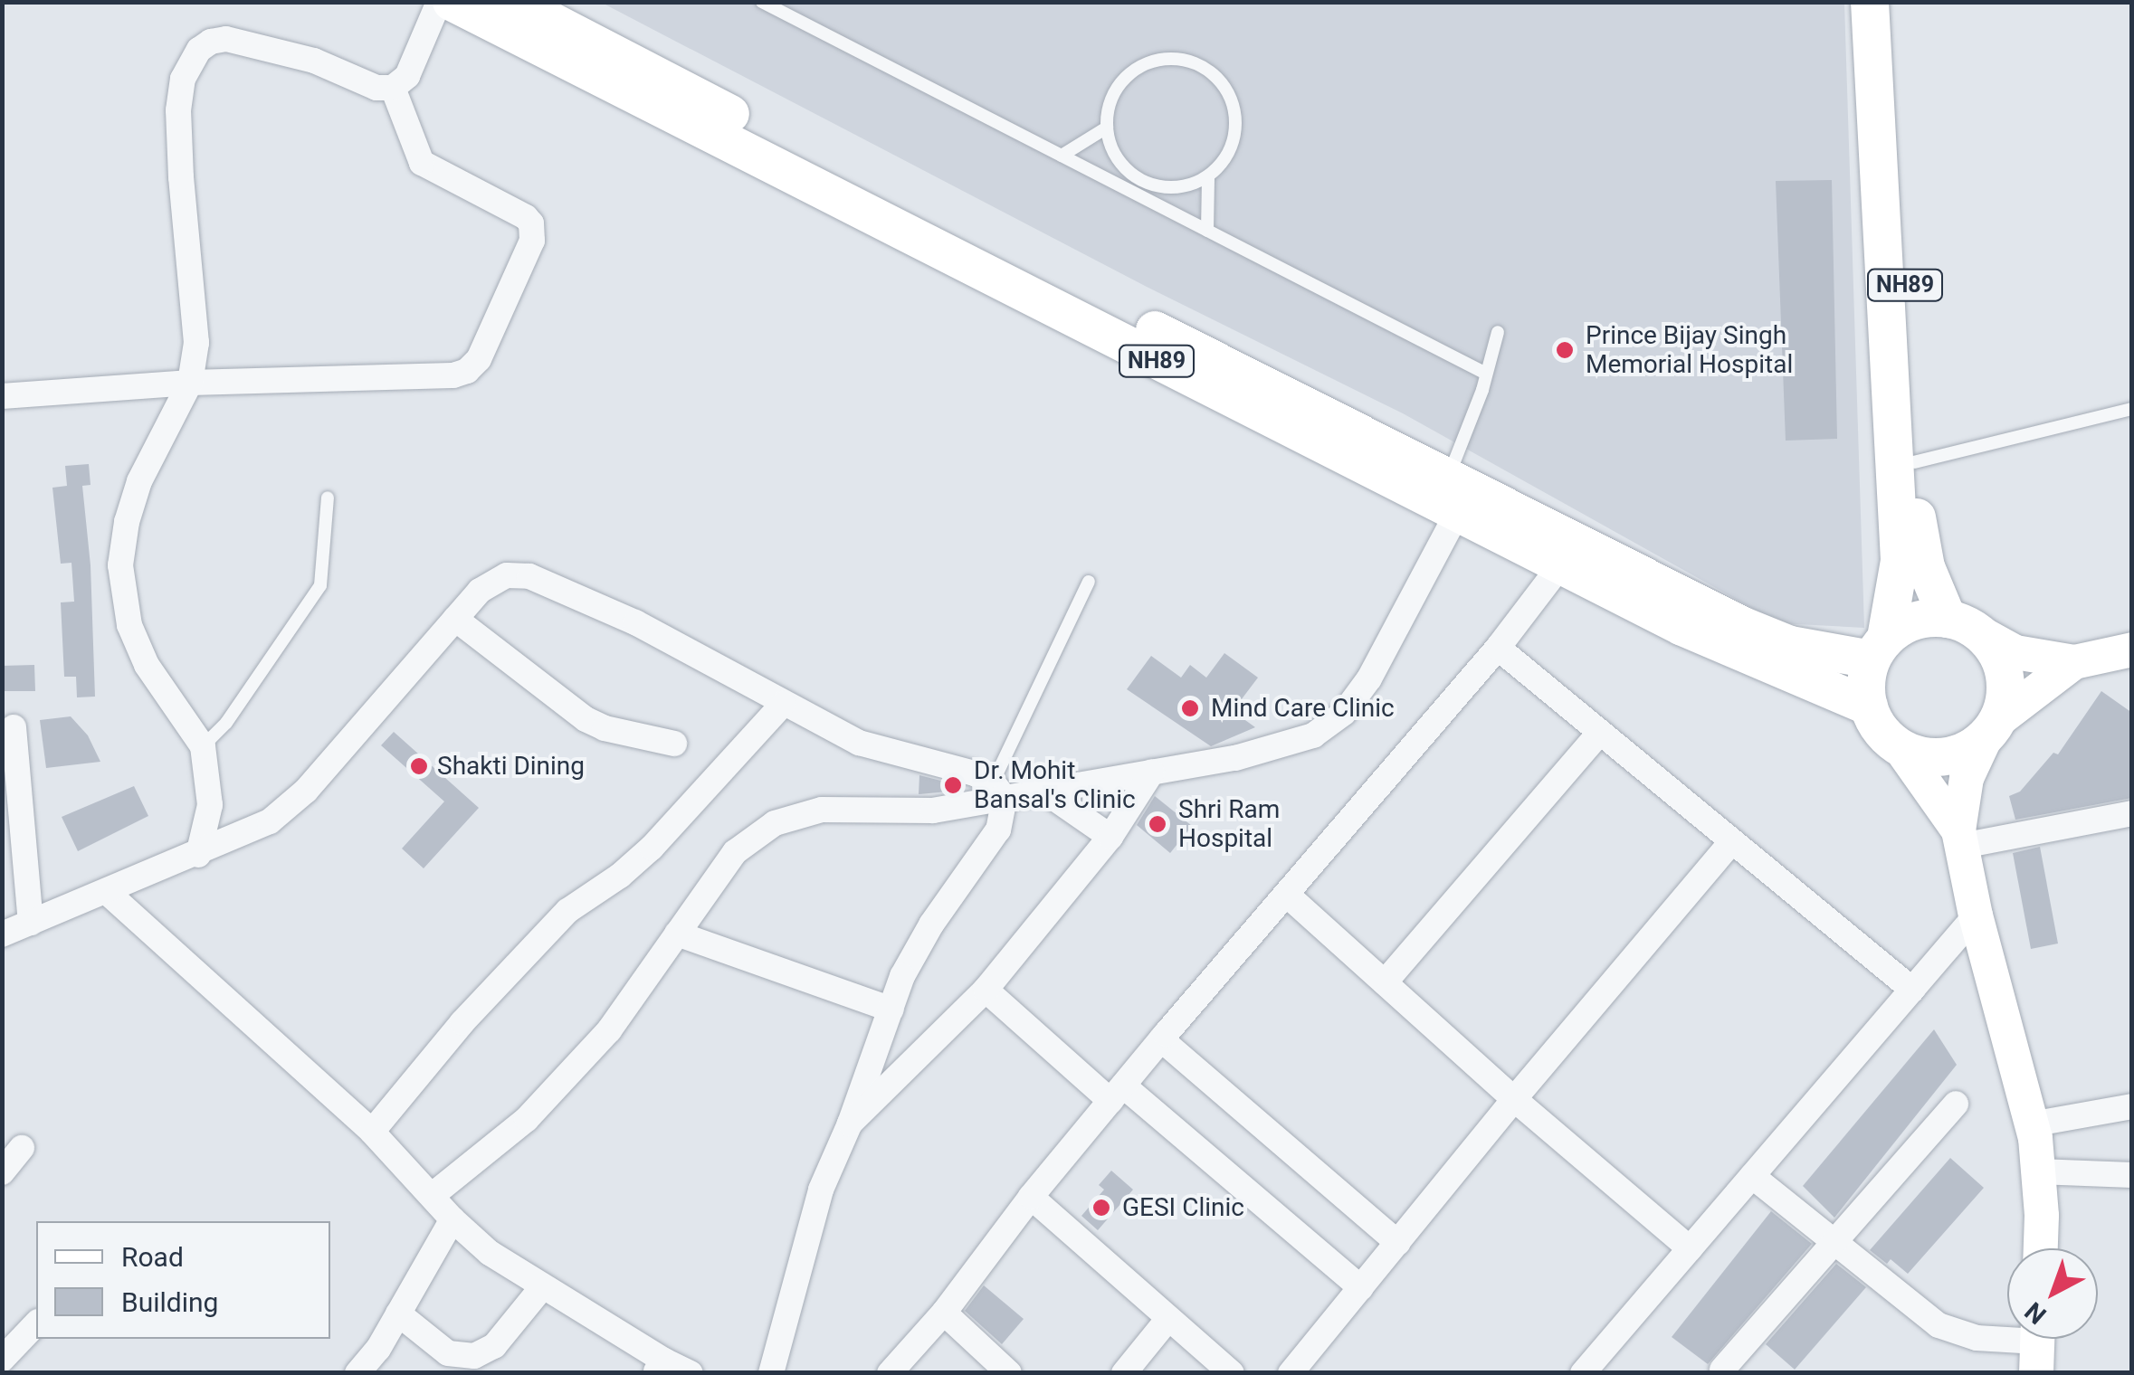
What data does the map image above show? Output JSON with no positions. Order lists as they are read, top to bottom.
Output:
{
  "streets": {
    "main road": ["NH89"]
  },
  "places": [
    "Prince Bijay Singh Memorial Hospital",
    "Mind Care Clinic",
    "Shakti Dining",
    "Dr. Mohit Bansal's Clinic",
    "Shri Ram Hospital",
    "GESI Clinic"
  ],
  "legend": ["Road", "Building"],
  "north": "bottom left"
}
